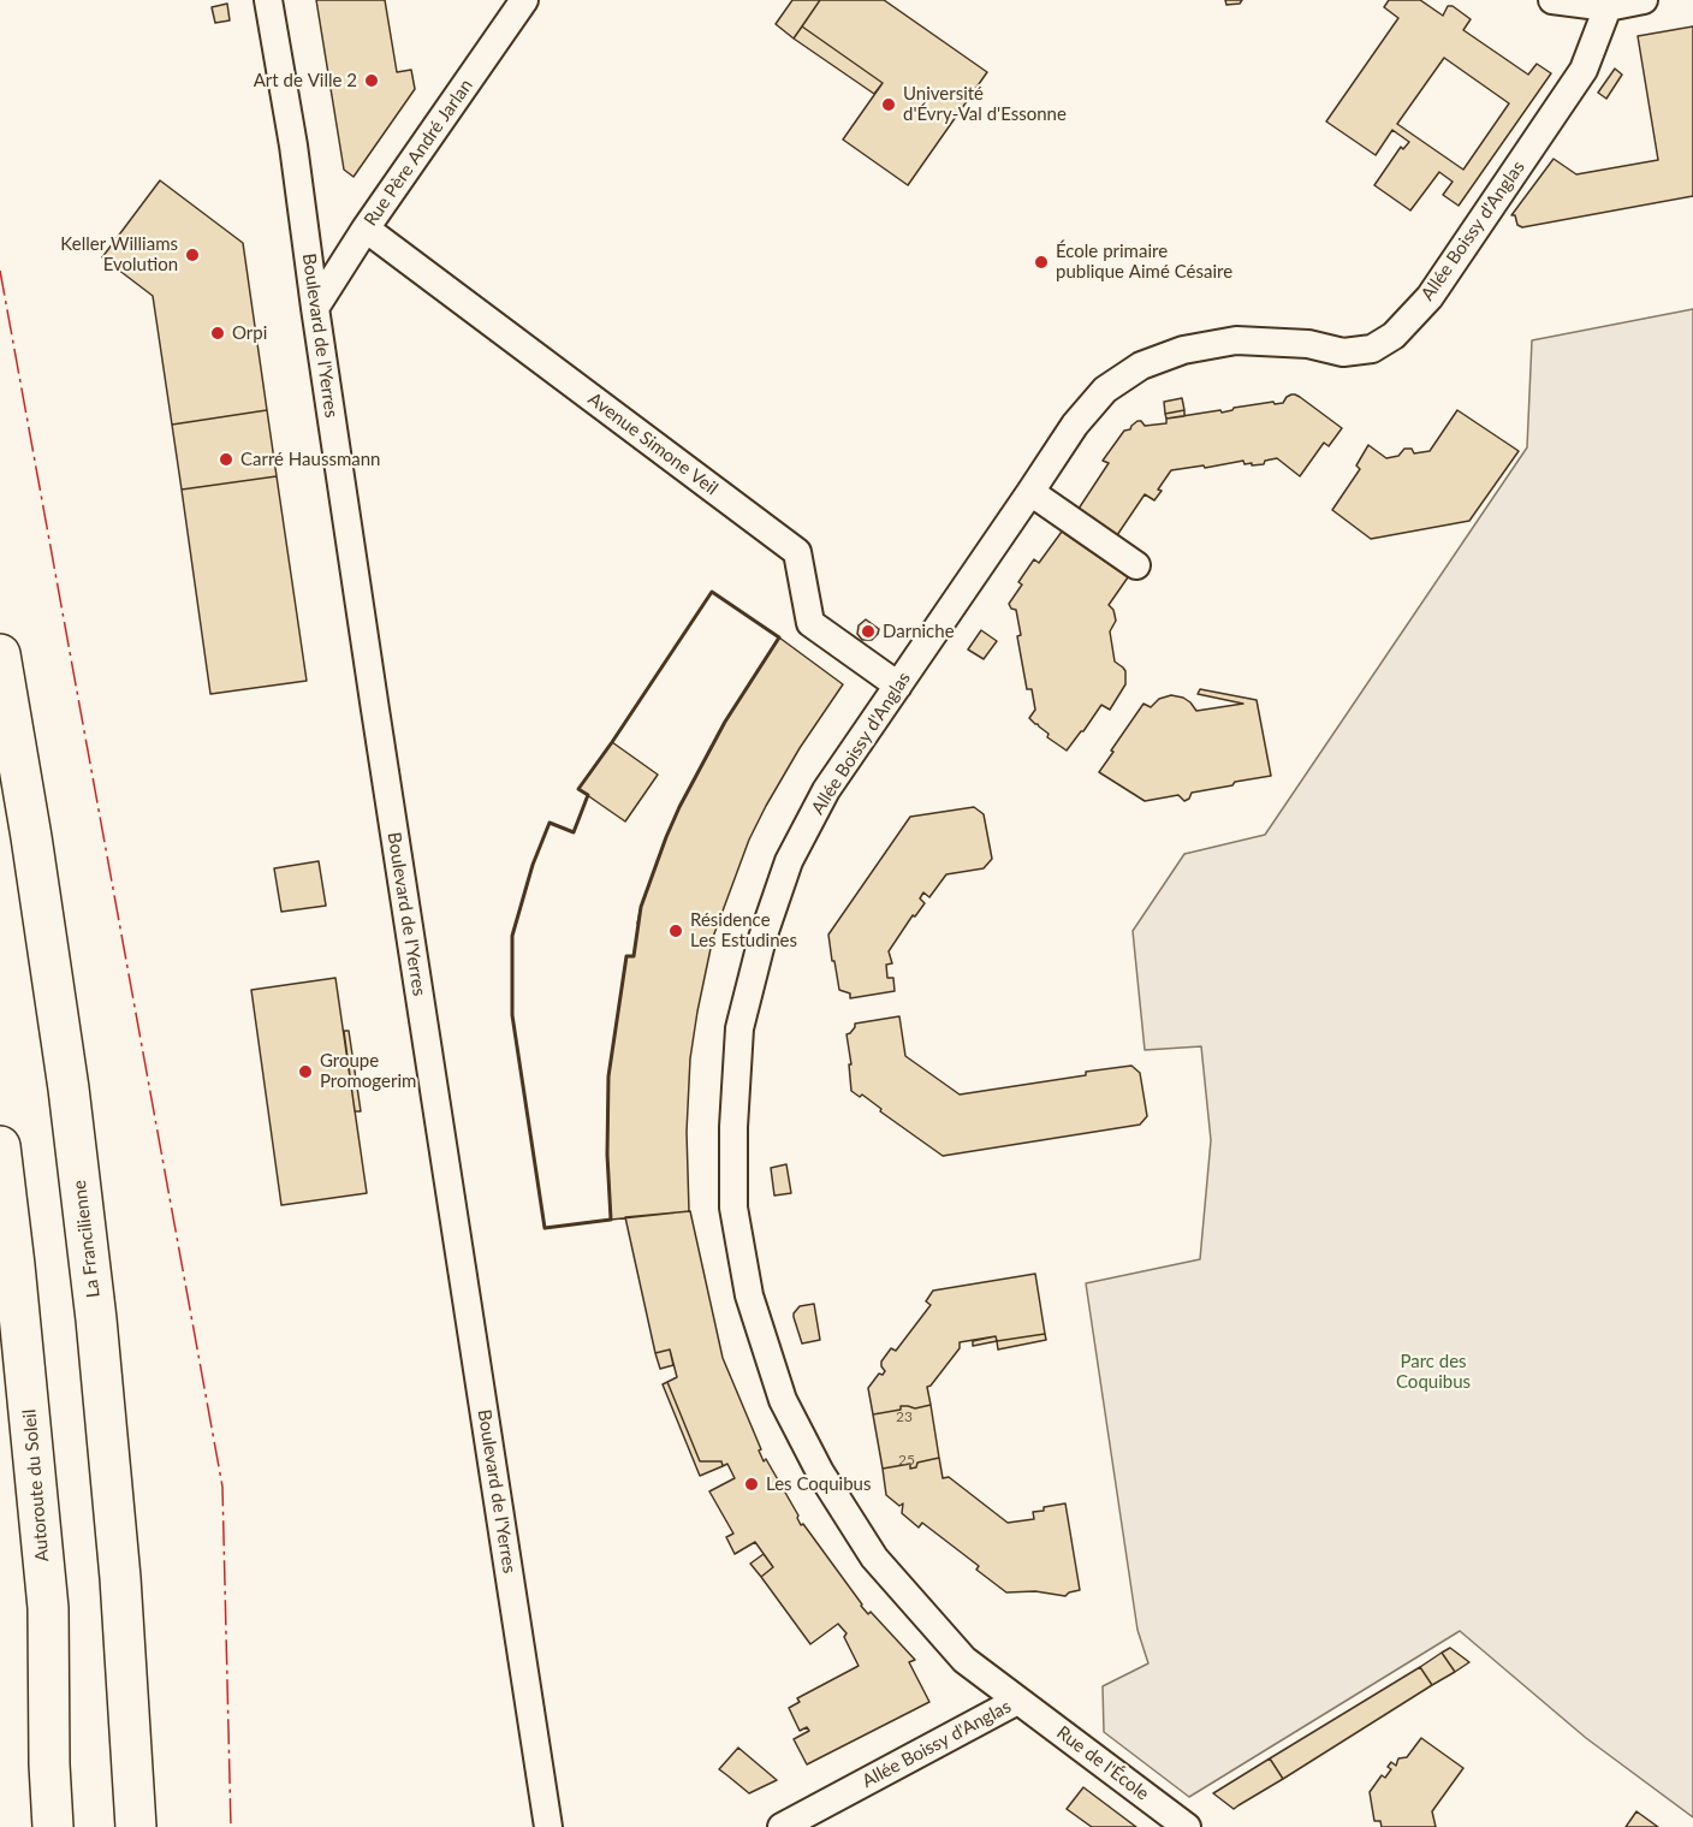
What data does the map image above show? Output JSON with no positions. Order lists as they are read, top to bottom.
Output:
{
  "streets": {
    "highway": ["La Francilienne", "Autoroute du Soleil"],
    "street": [
      "Rue Père André Jarlan",
      "Allée Boissy d'Anglas",
      "Boulevard de l'Yerres",
      "Avenue Simone Veil",
      "Rue de l'École"
    ]
  },
  "crossings": [
    ["Rue Père André Jarlan", "Boulevard de l'Yerres"],
    ["Rue Père André Jarlan", "Avenue Simone Veil"],
    ["Allée Boissy d'Anglas", "Avenue Simone Veil"],
    ["Allée Boissy d'Anglas", "Rue de l'École"]
  ],
  "parks": ["Parc des Coquibus"],
  "places": [
    "Art de Ville 2",
    "Université d'Évry-Val d'Essonne",
    "Keller Williams Evolution",
    "École primaire publique Aimé Césaire",
    "Orpi",
    "Carré Haussmann",
    "Darniche",
    "Résidence Les Estudines",
    "Groupe Promogerim",
    "Les Coquibus"
  ],
  "house_numbers": ["23", "25"]
}
